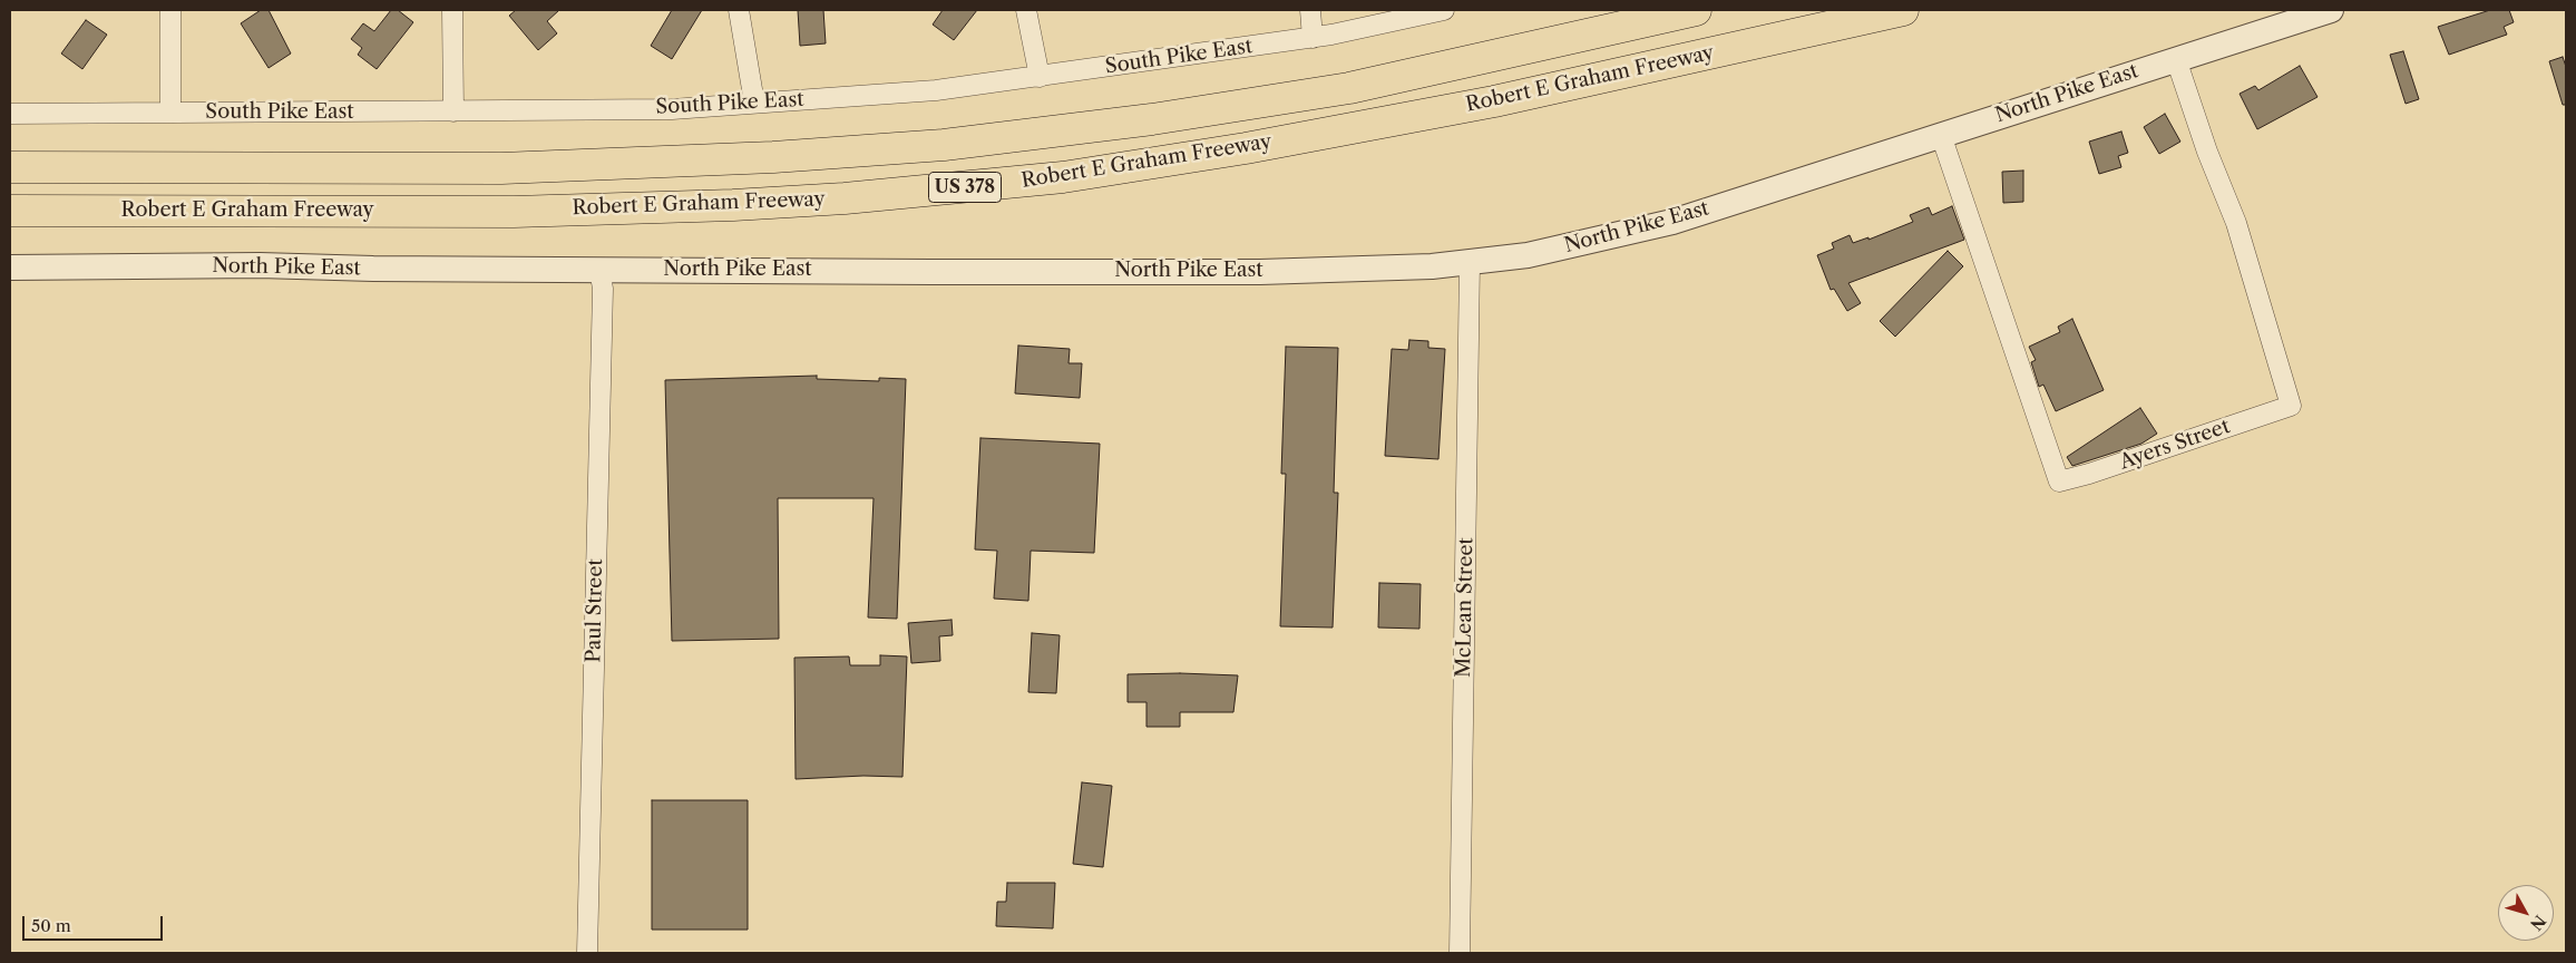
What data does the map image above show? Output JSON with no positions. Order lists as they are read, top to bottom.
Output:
{
  "streets": {
    "highway": ["Robert E Graham Freeway", "US 378"],
    "street": [
      "South Pike East",
      "North Pike East",
      "Ayers Street",
      "McLean Street",
      "Paul Street"
    ]
  },
  "crossings": [
    ["North Pike East", "Ayers Street"],
    ["North Pike East", "McLean Street"],
    ["North Pike East", "Paul Street"]
  ],
  "scale_bar": "50 m",
  "north": "bottom right"
}
